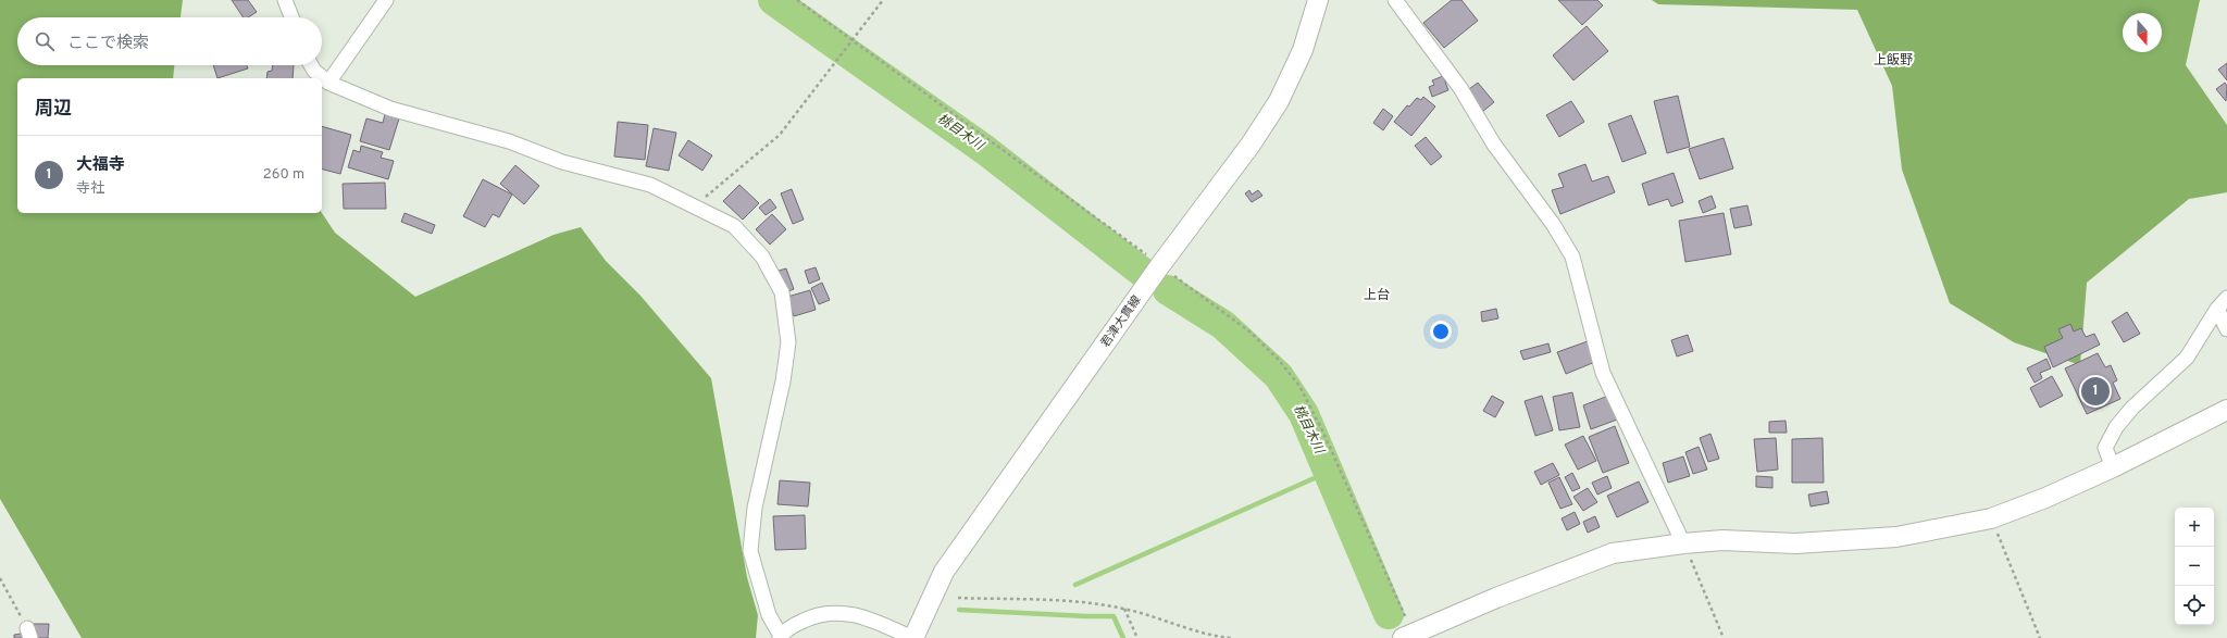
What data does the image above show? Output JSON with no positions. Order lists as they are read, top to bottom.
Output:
{
  "streets": {
    "street": ["君津大貫線"]
  },
  "districts": ["上飯野", "上台"],
  "water": ["桃目木川"],
  "north": "bottom",
  "page": {
    "search": "ここで検索",
    "heading": "周辺",
    "list": [
      {
        "mark": "1",
        "name": "大福寺",
        "note": "寺社",
        "value": "260 m"
      }
    ],
    "pins": "1",
    "map_buttons": ["+", "−"]
  }
}
